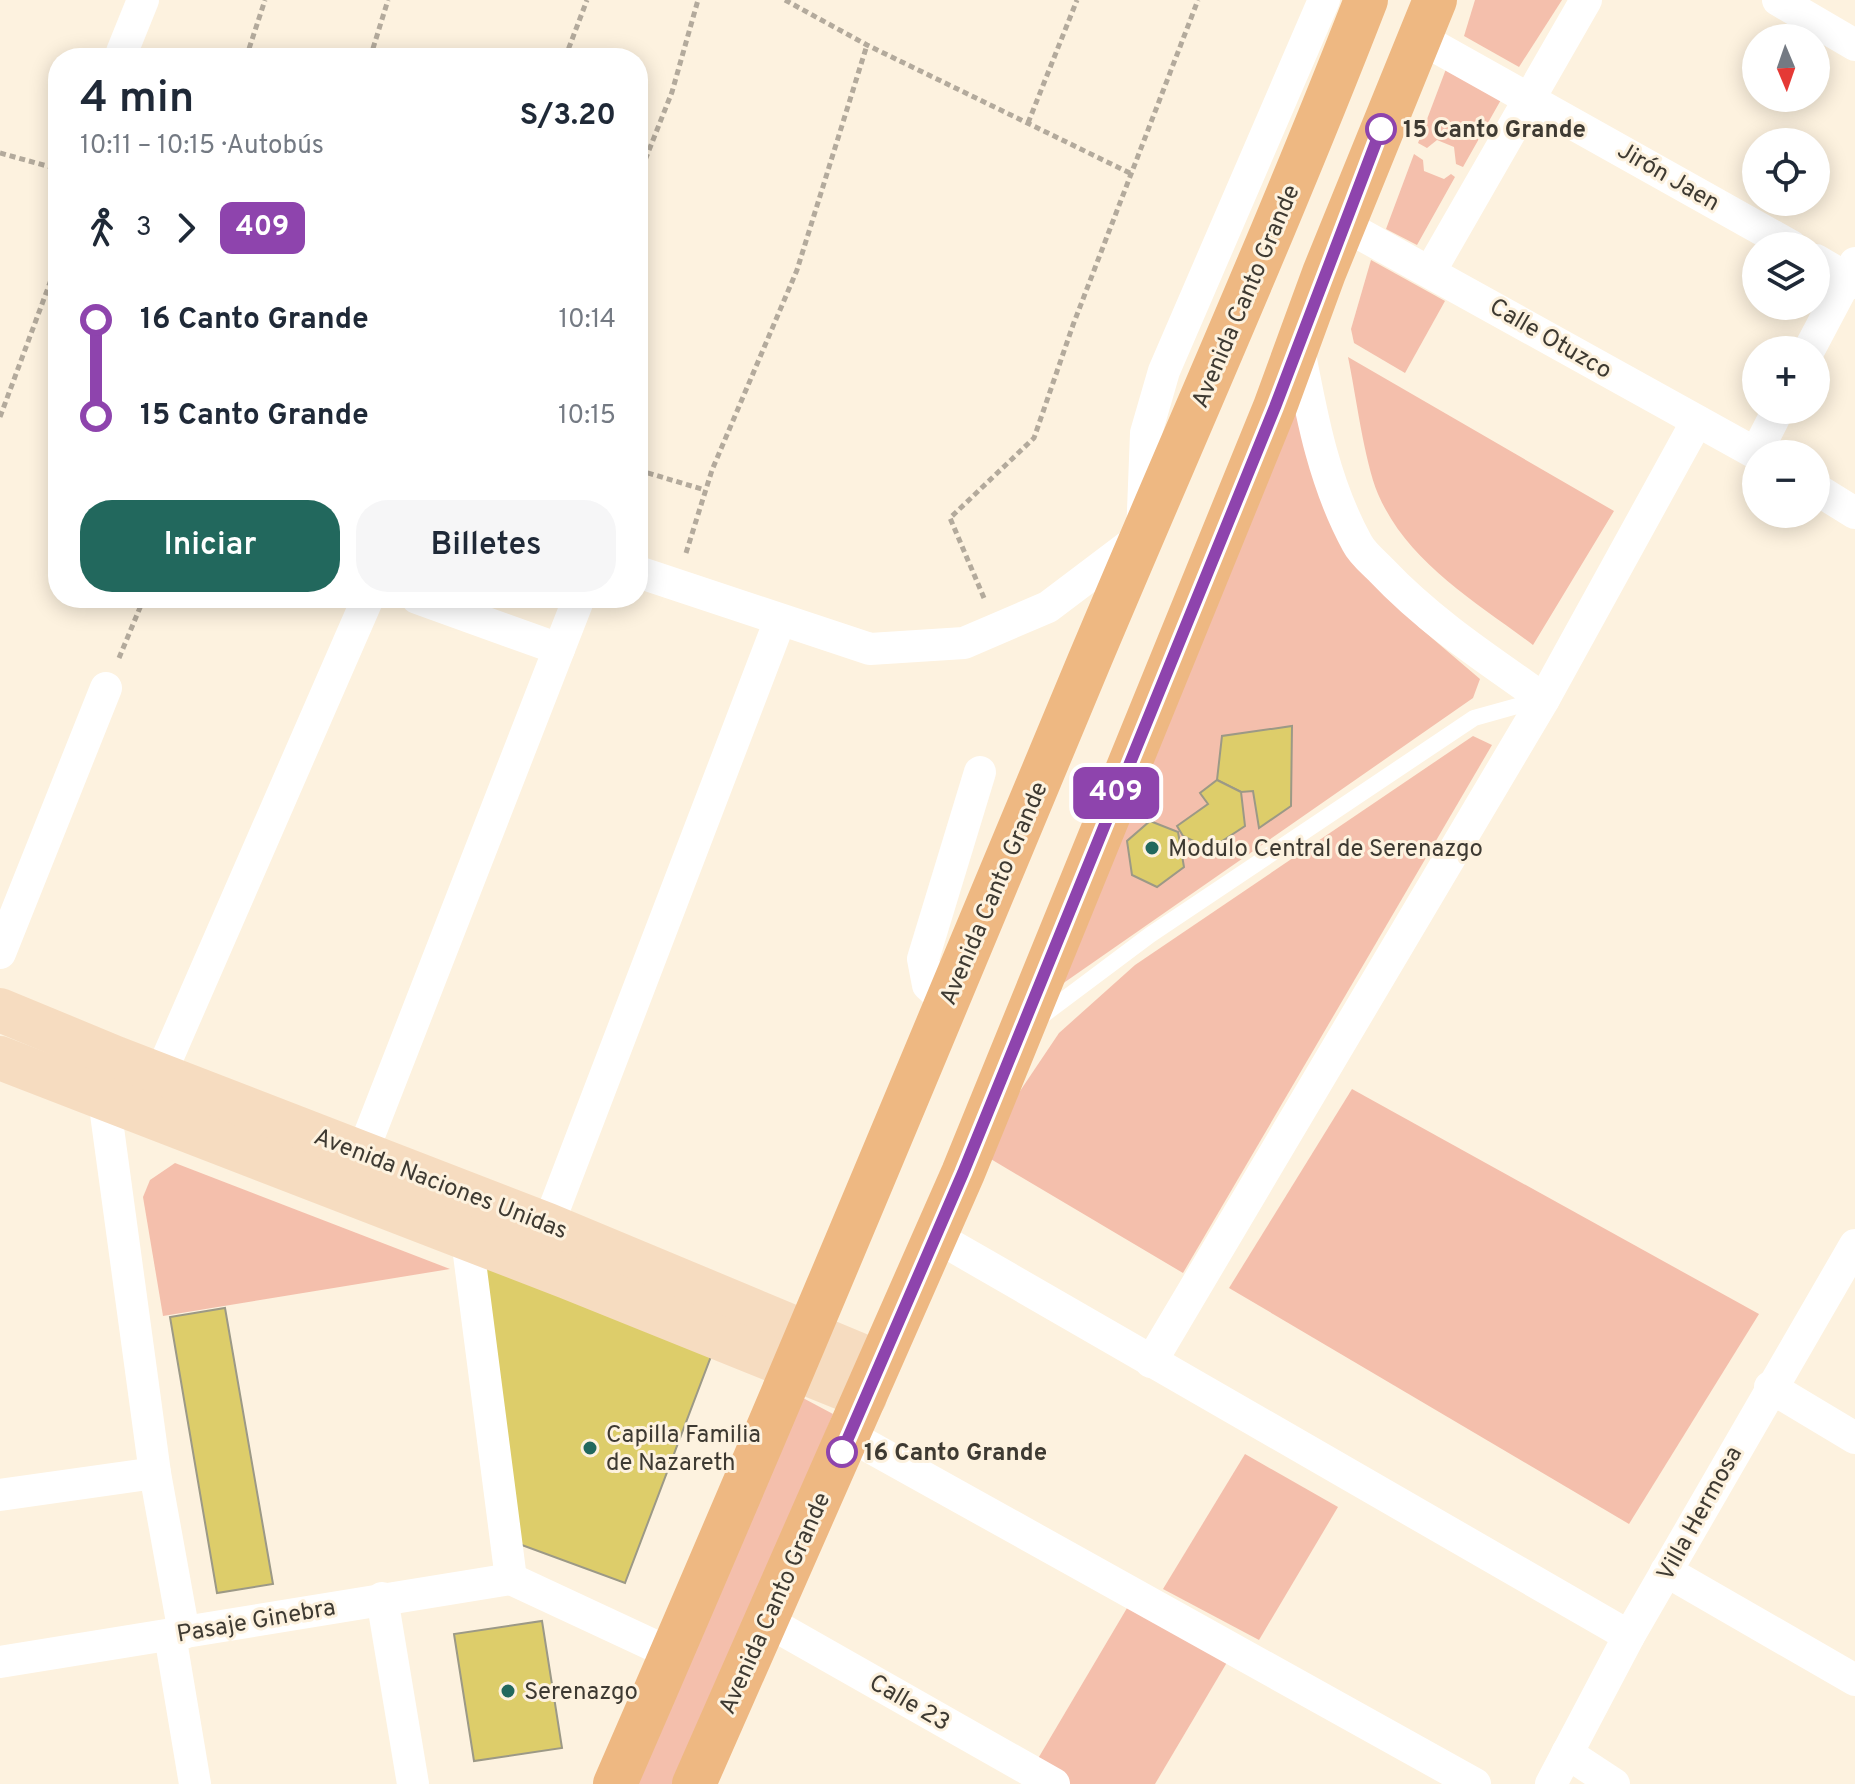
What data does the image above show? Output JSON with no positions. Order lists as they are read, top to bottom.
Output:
{
  "streets": {
    "main road": ["Avenida Canto Grande"],
    "street": [
      "Jirón Jaen",
      "Calle Otuzco",
      "Avenida Naciones Unidas",
      "Villa Hermosa",
      "Pasaje Ginebra",
      "Calle 23"
    ]
  },
  "crossings": [
    ["Jirón Jaen", "Avenida Canto Grande"],
    ["Avenida Canto Grande", "Calle Otuzco"],
    ["Avenida Canto Grande", "Avenida Naciones Unidas"],
    ["Avenida Canto Grande", "Calle 23"]
  ],
  "places": [
    "15 Canto Grande",
    "Modulo Central de Serenazgo",
    "Capilla Familia de Nazareth",
    "16 Canto Grande",
    "Serenazgo"
  ],
  "lines": ["bus line 409"],
  "north": "bottom",
  "page": {
    "on_map": "409",
    "map_buttons": ["+", "−"],
    "heading": ["4 min", "10:11 – 10:15 · Autobús", "S/3.20"],
    "legs": ["3", "409"],
    "list": [
      {
        "name": "16 Canto Grande",
        "value": "10:14"
      },
      {
        "name": "15 Canto Grande",
        "value": "10:15"
      }
    ],
    "buttons": ["Iniciar", "Billetes"]
  }
}
